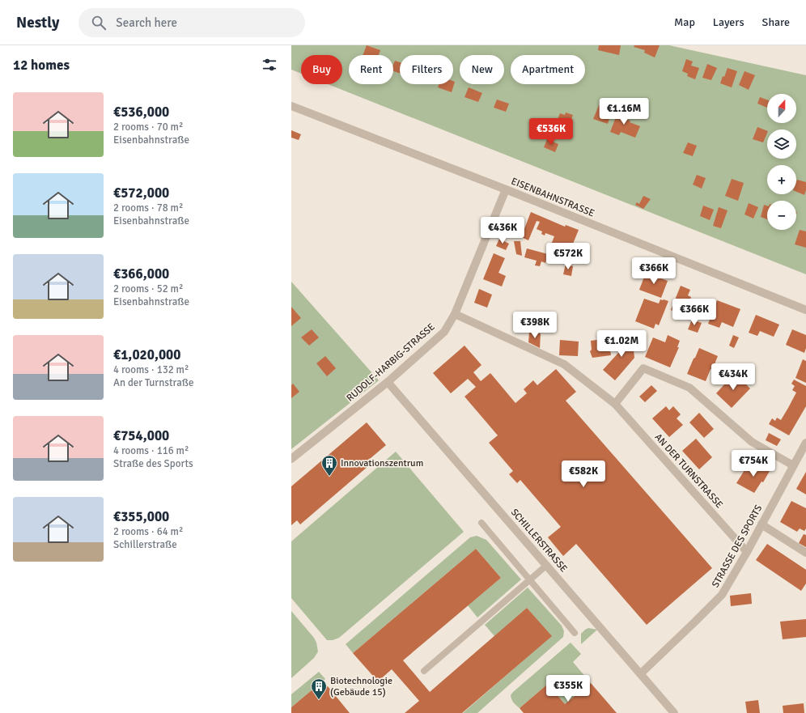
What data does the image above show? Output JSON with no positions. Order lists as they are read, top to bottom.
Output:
{
  "streets": {
    "street": [
      "EISENBAHNSTRASSE",
      "RUDOLF-HARBIG-STRASSE",
      "AN DER TURNSTRASSE",
      "SCHILLERSTRASSE",
      "STRASSE DES SPORTS"
    ]
  },
  "crossings": [
    ["EISENBAHNSTRASSE", "RUDOLF-HARBIG-STRASSE"],
    ["RUDOLF-HARBIG-STRASSE", "AN DER TURNSTRASSE"],
    ["RUDOLF-HARBIG-STRASSE", "SCHILLERSTRASSE"],
    ["AN DER TURNSTRASSE", "STRASSE DES SPORTS"],
    ["SCHILLERSTRASSE", "STRASSE DES SPORTS"]
  ],
  "places": {
    "building": ["Innovationszentrum", "Biotechnologie (Gebäude 15)"]
  },
  "north": "top",
  "page": {
    "header": "Nestly",
    "search": "Search here",
    "nav": ["Map", "Layers", "Share"],
    "heading": "12 homes",
    "chip": [
      "Buy",
      "Rent",
      "Filters",
      "New",
      "Apartment"
    ],
    "list": [
      {
        "name": "€536,000",
        "note": "2 rooms · 70 m² · Eisenbahnstraße"
      },
      {
        "name": "€572,000",
        "note": "2 rooms · 78 m² · Eisenbahnstraße"
      },
      {
        "name": "€366,000",
        "note": "2 rooms · 52 m² · Eisenbahnstraße"
      },
      {
        "name": "€1,020,000",
        "note": "4 rooms · 132 m² · An der Turnstraße"
      },
      {
        "name": "€754,000",
        "note": "4 rooms · 116 m² · Straße des Sports"
      },
      {
        "name": "€355,000",
        "note": "2 rooms · 64 m² · Schillerstraße"
      }
    ],
    "map_buttons": ["+", "−"],
    "price": [
      "€1.16M",
      "€536K",
      "€436K",
      "€572K",
      "€366K",
      "€366K",
      "€398K",
      "€1.02M",
      "€434K",
      "€754K",
      "€582K",
      "€355K"
    ]
  }
}
